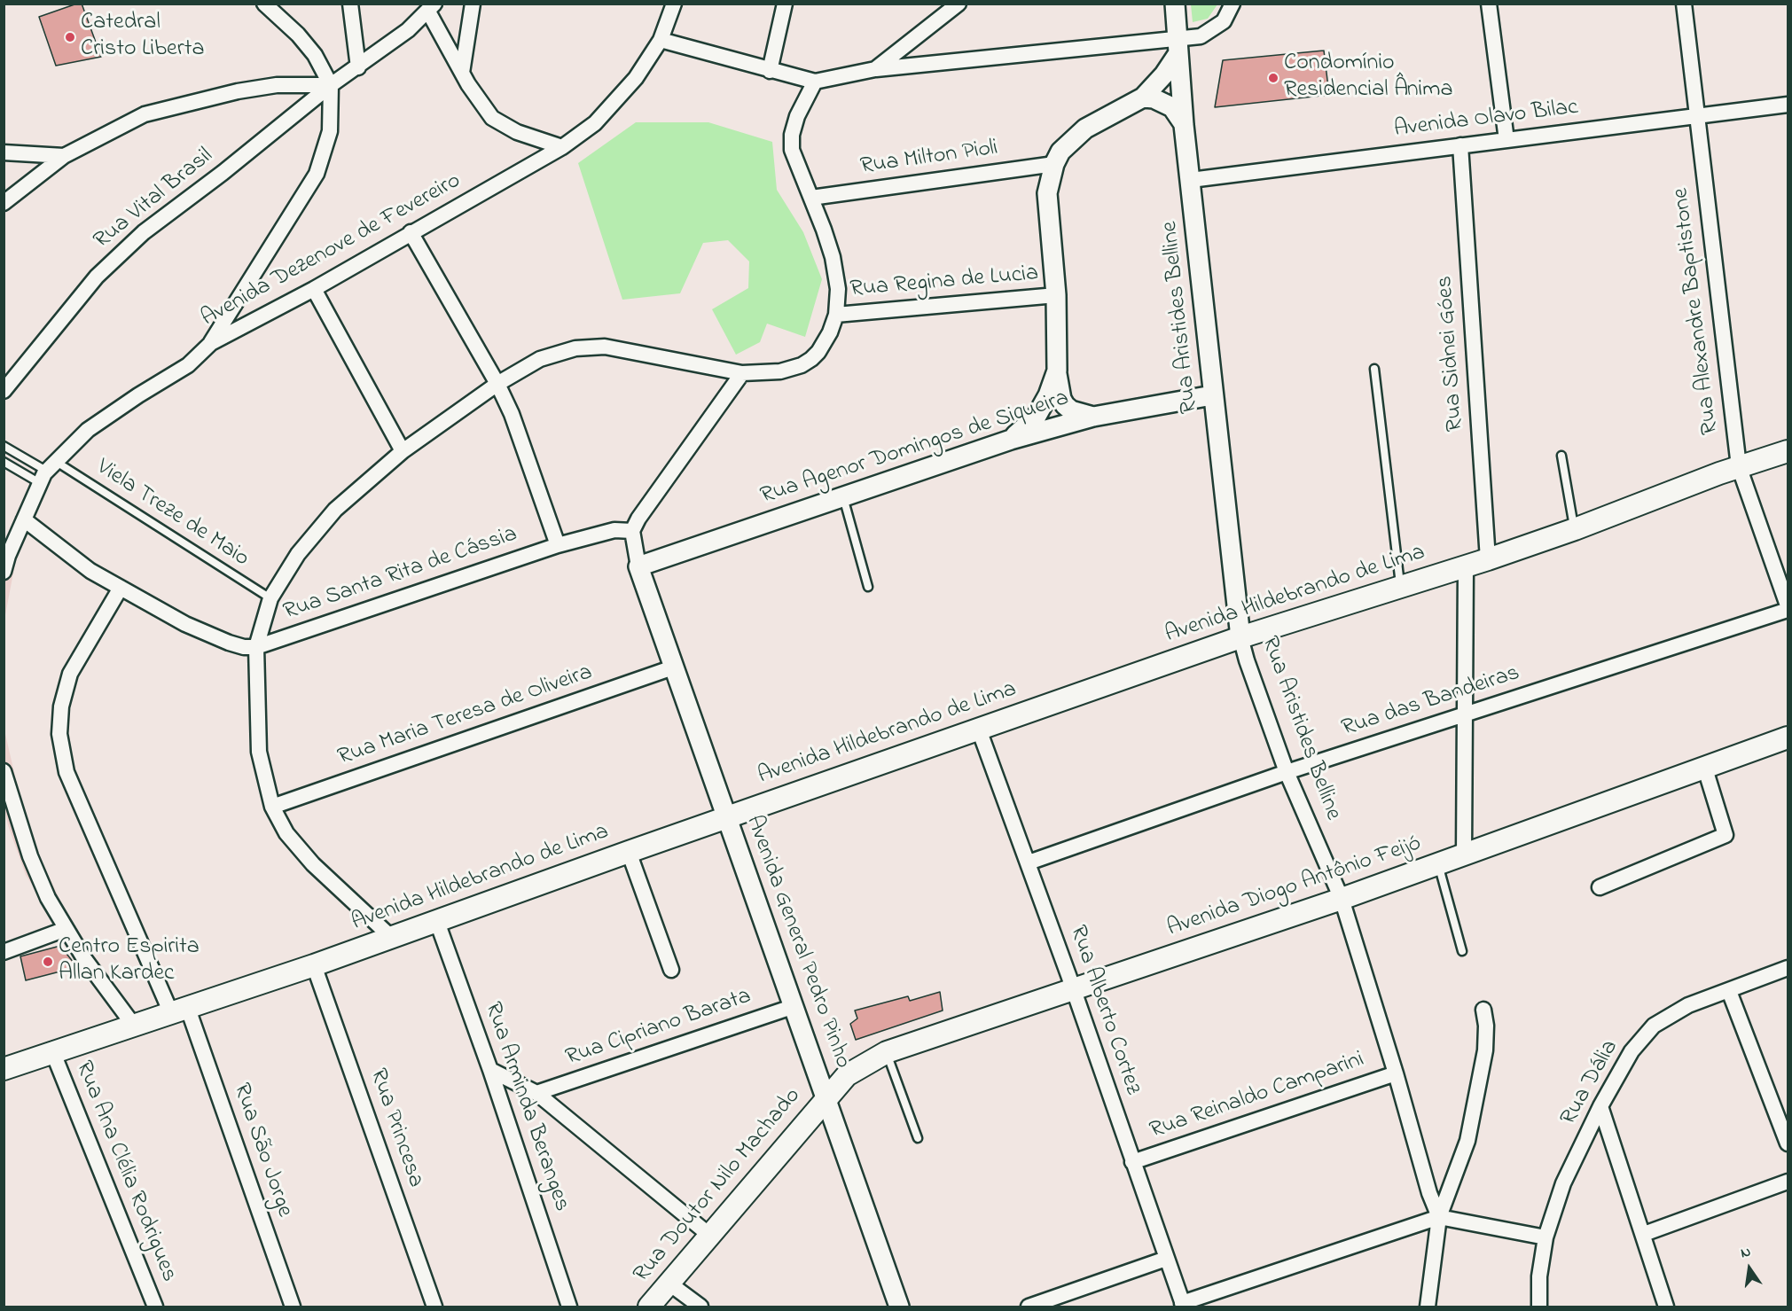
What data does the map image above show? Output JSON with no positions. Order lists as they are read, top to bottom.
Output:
{
  "streets": {
    "main road": ["Avenida Hildebrando de Lima", "Avenida Diogo Antônio Feijó", "Rua Doutor Nilo Machado"],
    "street": [
      "Avenida Olavo Bilac",
      "Rua Milton Pioli",
      "Rua Vital Brasil",
      "Avenida Dezenove de Fevereiro",
      "Rua Regina de Lucia",
      "Rua Alexandre Baptistone",
      "Rua Aristides Belline",
      "Rua Sidnei Góes",
      "Rua Agenor Domingos de Siqueira",
      "Rua Santa Rita de Cássia",
      "Rua das Bandeiras",
      "Rua Maria Teresa de Oliveira",
      "Avenida General Pedro Pinho",
      "Rua Alberto Cortez",
      "Rua Cipriano Barata",
      "Rua Dália",
      "Rua Reinaldo Camparini",
      "Rua Arminda Beranges",
      "Rua Princesa",
      "Rua São Jorge",
      "Rua Ana Clélia Rodrigues"
    ],
    "lane": ["Viela Treze de Maio"]
  },
  "crossings": [
    ["Avenida Olavo Bilac", "Rua Alexandre Baptistone"],
    ["Avenida Olavo Bilac", "Rua Aristides Belline"],
    ["Avenida Olavo Bilac", "Rua Sidnei Góes"],
    ["Avenida Dezenove de Fevereiro", "Viela Treze de Maio"],
    ["Avenida Dezenove de Fevereiro", "Rua Santa Rita de Cássia"],
    ["Rua Alexandre Baptistone", "Avenida Hildebrando de Lima"],
    ["Rua Aristides Belline", "Rua Agenor Domingos de Siqueira"],
    ["Rua Aristides Belline", "Avenida Hildebrando de Lima"],
    ["Rua Aristides Belline", "Rua das Bandeiras"],
    ["Rua Aristides Belline", "Avenida Diogo Antônio Feijó"],
    ["Rua Aristides Belline", "Rua Reinaldo Camparini"],
    ["Rua Sidnei Góes", "Avenida Hildebrando de Lima"],
    ["Rua Agenor Domingos de Siqueira", "Avenida General Pedro Pinho"],
    ["Rua Santa Rita de Cássia", "Avenida General Pedro Pinho"],
    ["Rua Santa Rita de Cássia", "Rua São Jorge"],
    ["Avenida Hildebrando de Lima", "Avenida General Pedro Pinho"],
    ["Avenida Hildebrando de Lima", "Rua Alberto Cortez"],
    ["Avenida Hildebrando de Lima", "Rua Arminda Beranges"],
    ["Avenida Hildebrando de Lima", "Rua Princesa"],
    ["Avenida Hildebrando de Lima", "Rua São Jorge"],
    ["Avenida Hildebrando de Lima", "Rua Ana Clélia Rodrigues"],
    ["Rua das Bandeiras", "Rua Alberto Cortez"],
    ["Rua Maria Teresa de Oliveira", "Avenida General Pedro Pinho"],
    ["Avenida Diogo Antônio Feijó", "Avenida General Pedro Pinho"],
    ["Avenida Diogo Antônio Feijó", "Rua Alberto Cortez"],
    ["Avenida Diogo Antônio Feijó", "Rua Doutor Nilo Machado"],
    ["Avenida General Pedro Pinho", "Rua Cipriano Barata"],
    ["Avenida General Pedro Pinho", "Rua Doutor Nilo Machado"],
    ["Rua Alberto Cortez", "Rua Reinaldo Camparini"]
  ],
  "places": ["Catedral Cristo Liberta", "Condomínio Residencial Ânima", "Centro Espirita Allan Kardec"],
  "north": "top"
}
